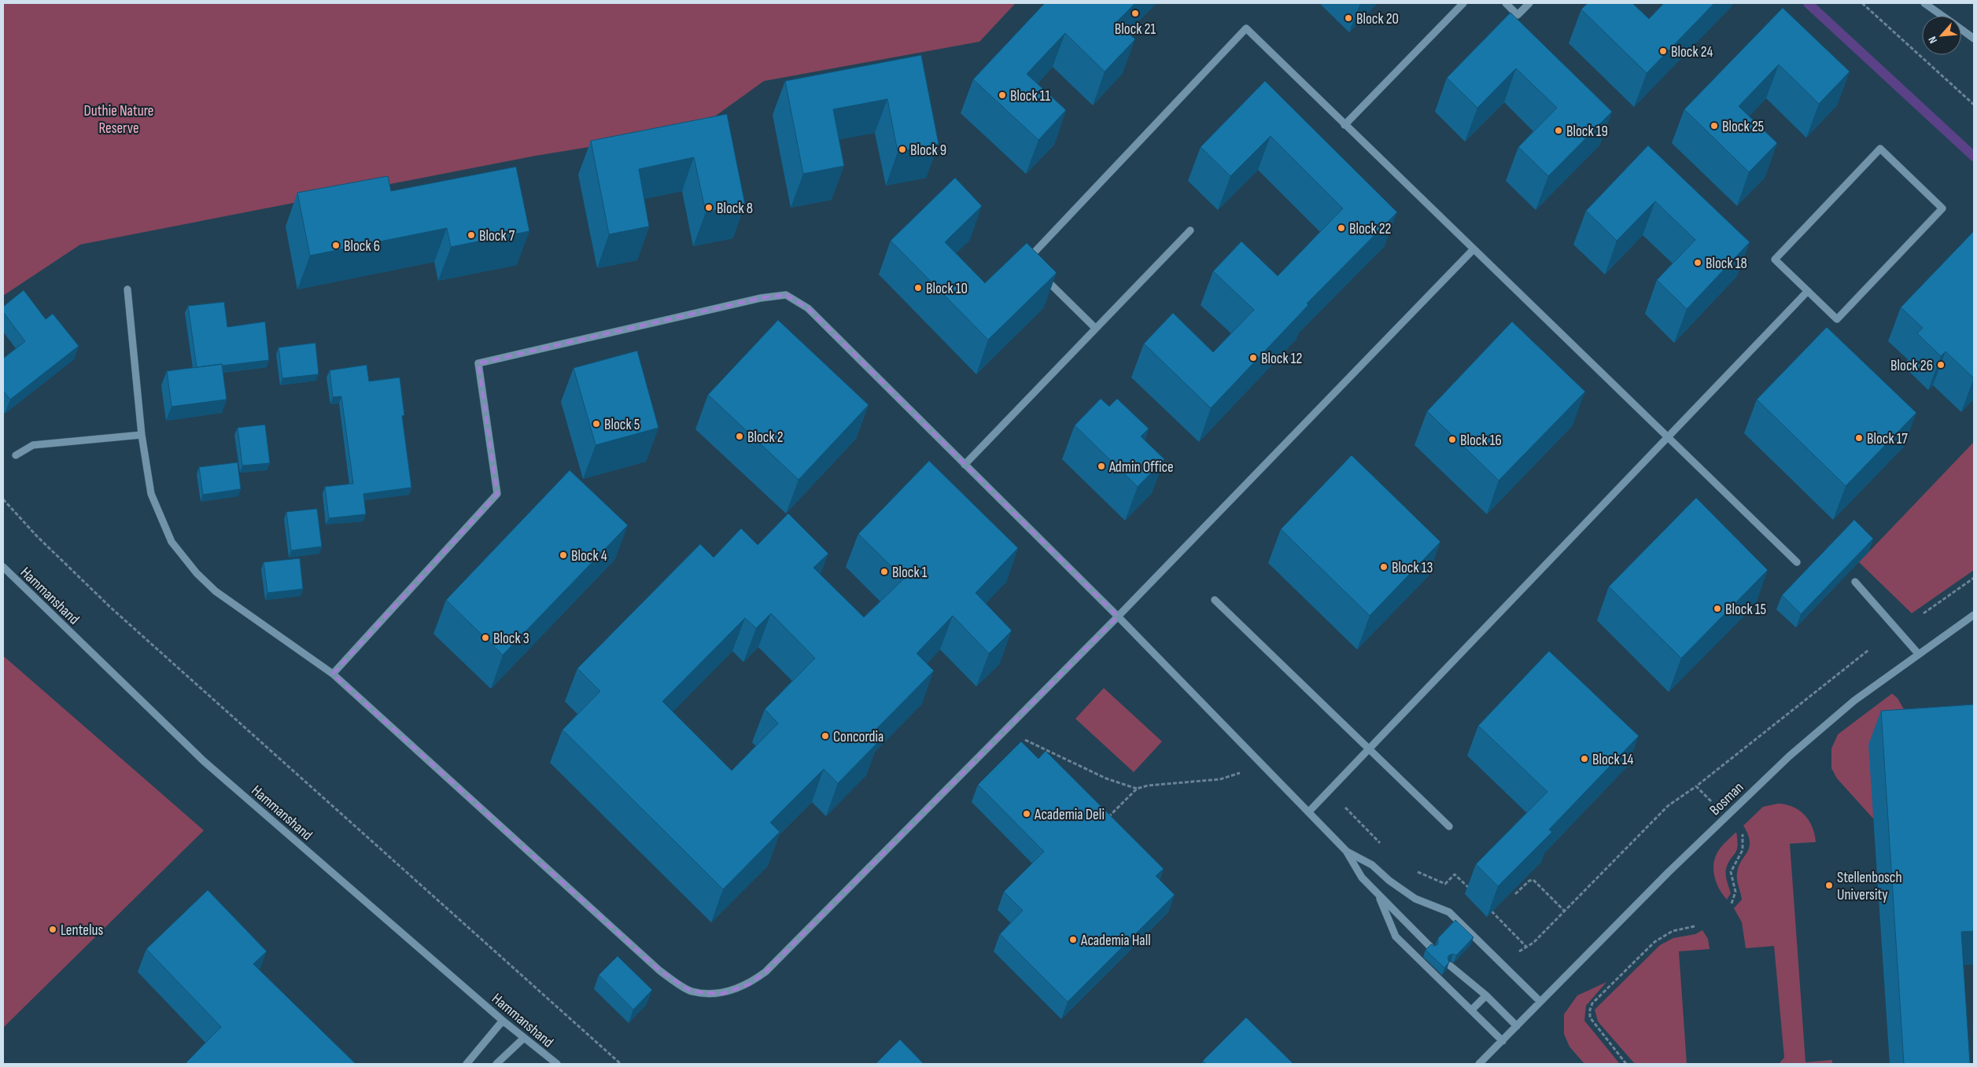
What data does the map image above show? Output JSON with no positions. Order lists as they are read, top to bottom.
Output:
{
  "streets": {
    "street": ["Hammanshand", "Bosman"]
  },
  "parks": ["Duthie Nature Reserve"],
  "places": [
    "Block 21",
    "Block 20",
    "Block 24",
    "Block 11",
    "Block 25",
    "Block 19",
    "Block 9",
    "Block 8",
    "Block 22",
    "Block 7",
    "Block 6",
    "Block 18",
    "Block 10",
    "Block 12",
    "Block 26",
    "Block 5",
    "Block 2",
    "Block 17",
    "Block 16",
    "Admin Office",
    "Block 4",
    "Block 13",
    "Block 1",
    "Block 15",
    "Block 3",
    "Concordia",
    "Block 14",
    "Academia Deli",
    "Stellenbosch University",
    "Lentelus",
    "Academia Hall"
  ],
  "north": "bottom left"
}
